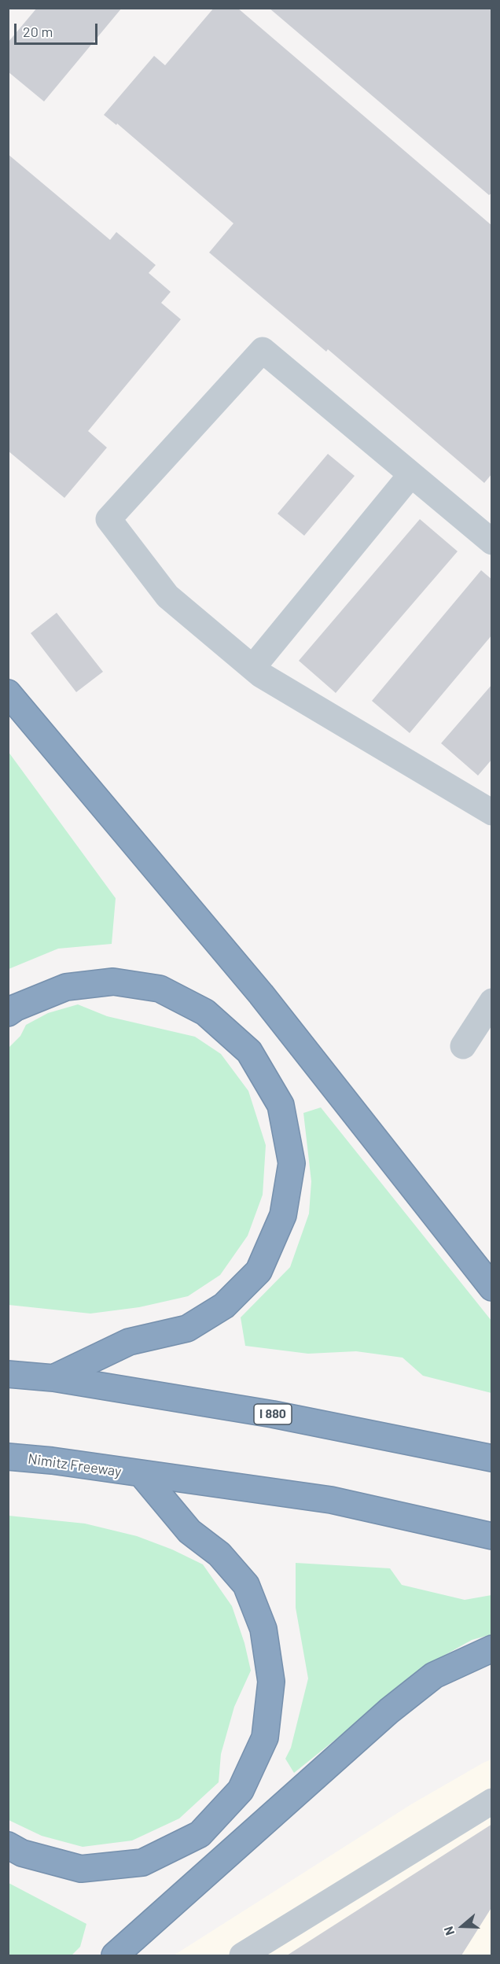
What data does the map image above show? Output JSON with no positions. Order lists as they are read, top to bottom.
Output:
{
  "streets": {
    "highway": ["I 880", "Nimitz Freeway"]
  },
  "scale_bar": "20 m",
  "north": "left"
}
